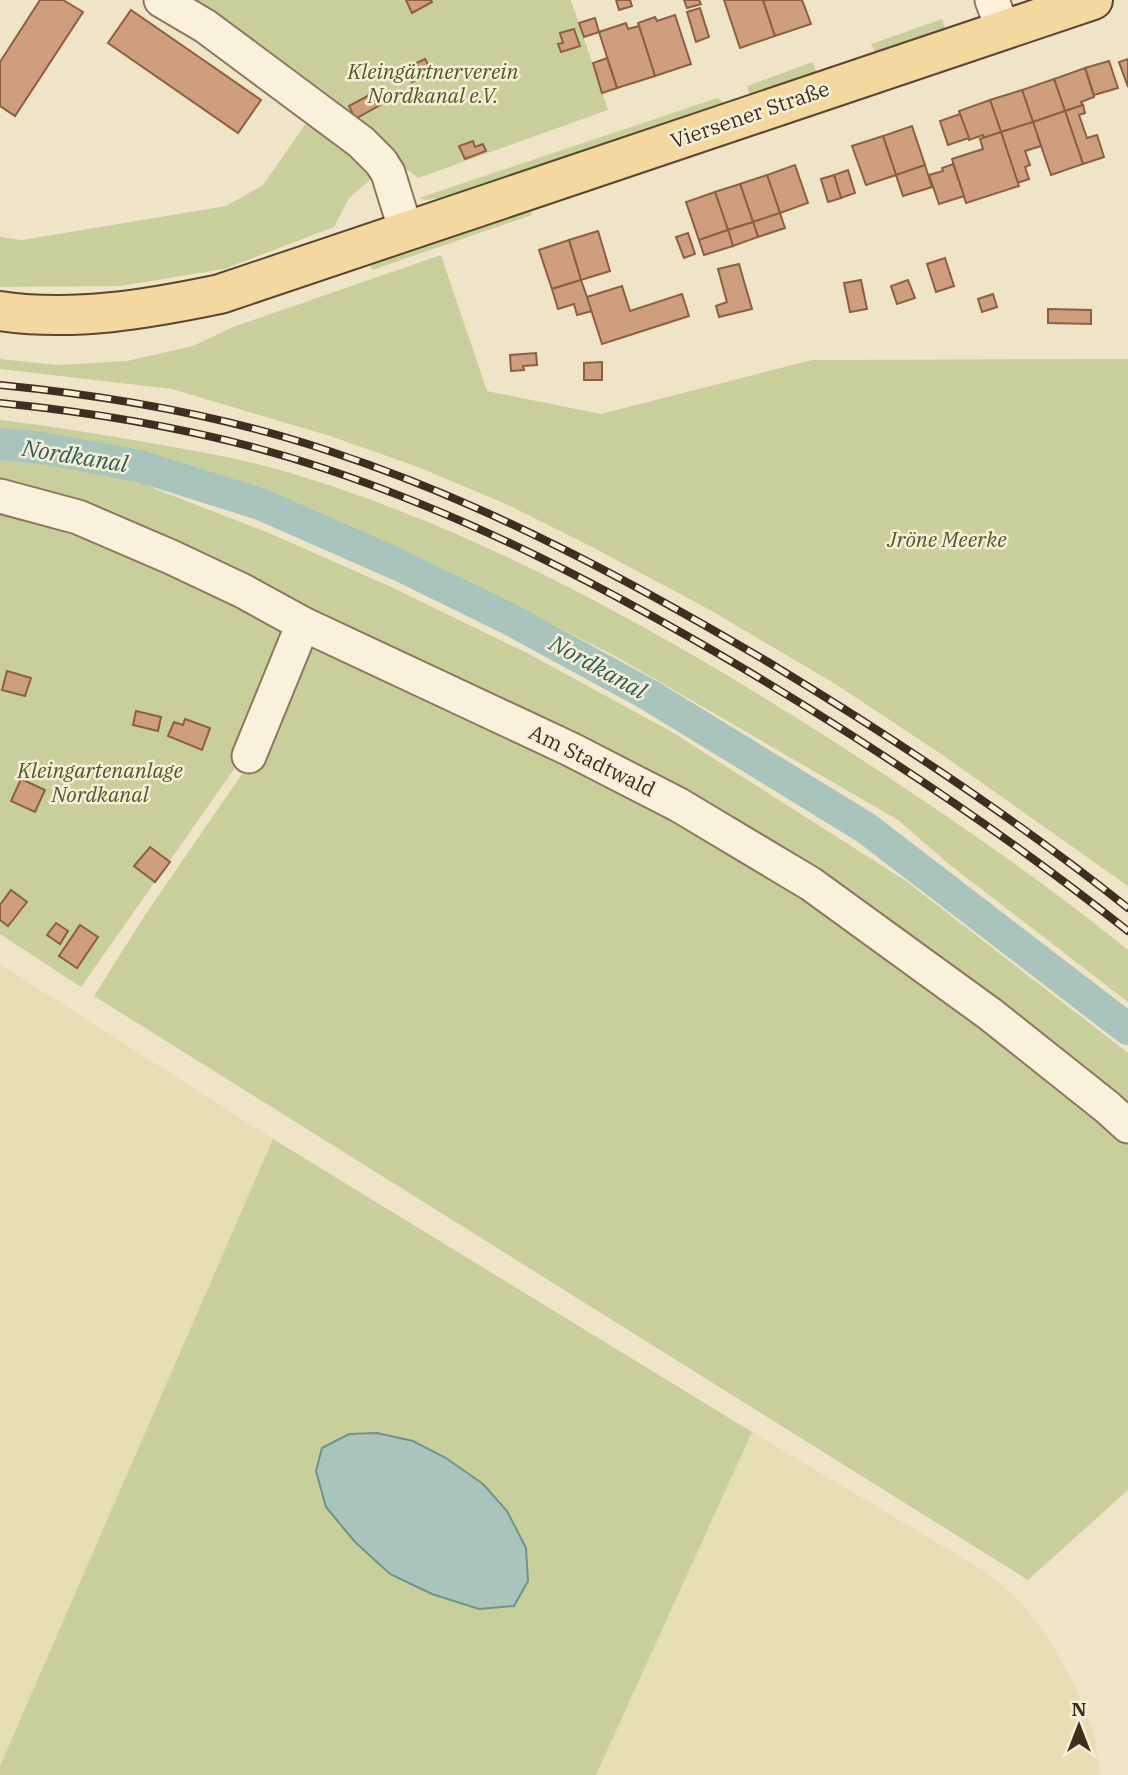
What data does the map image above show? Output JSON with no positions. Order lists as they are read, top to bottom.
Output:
{
  "streets": {
    "main road": ["Viersener Straße"],
    "street": ["Am Stadtwald"]
  },
  "water": ["Nordkanal"],
  "parks": ["Kleingärtnerverein Nordkanal e.V.", "Jröne Meerke", "Kleingartenanlage Nordkanal"],
  "north": "top"
}
